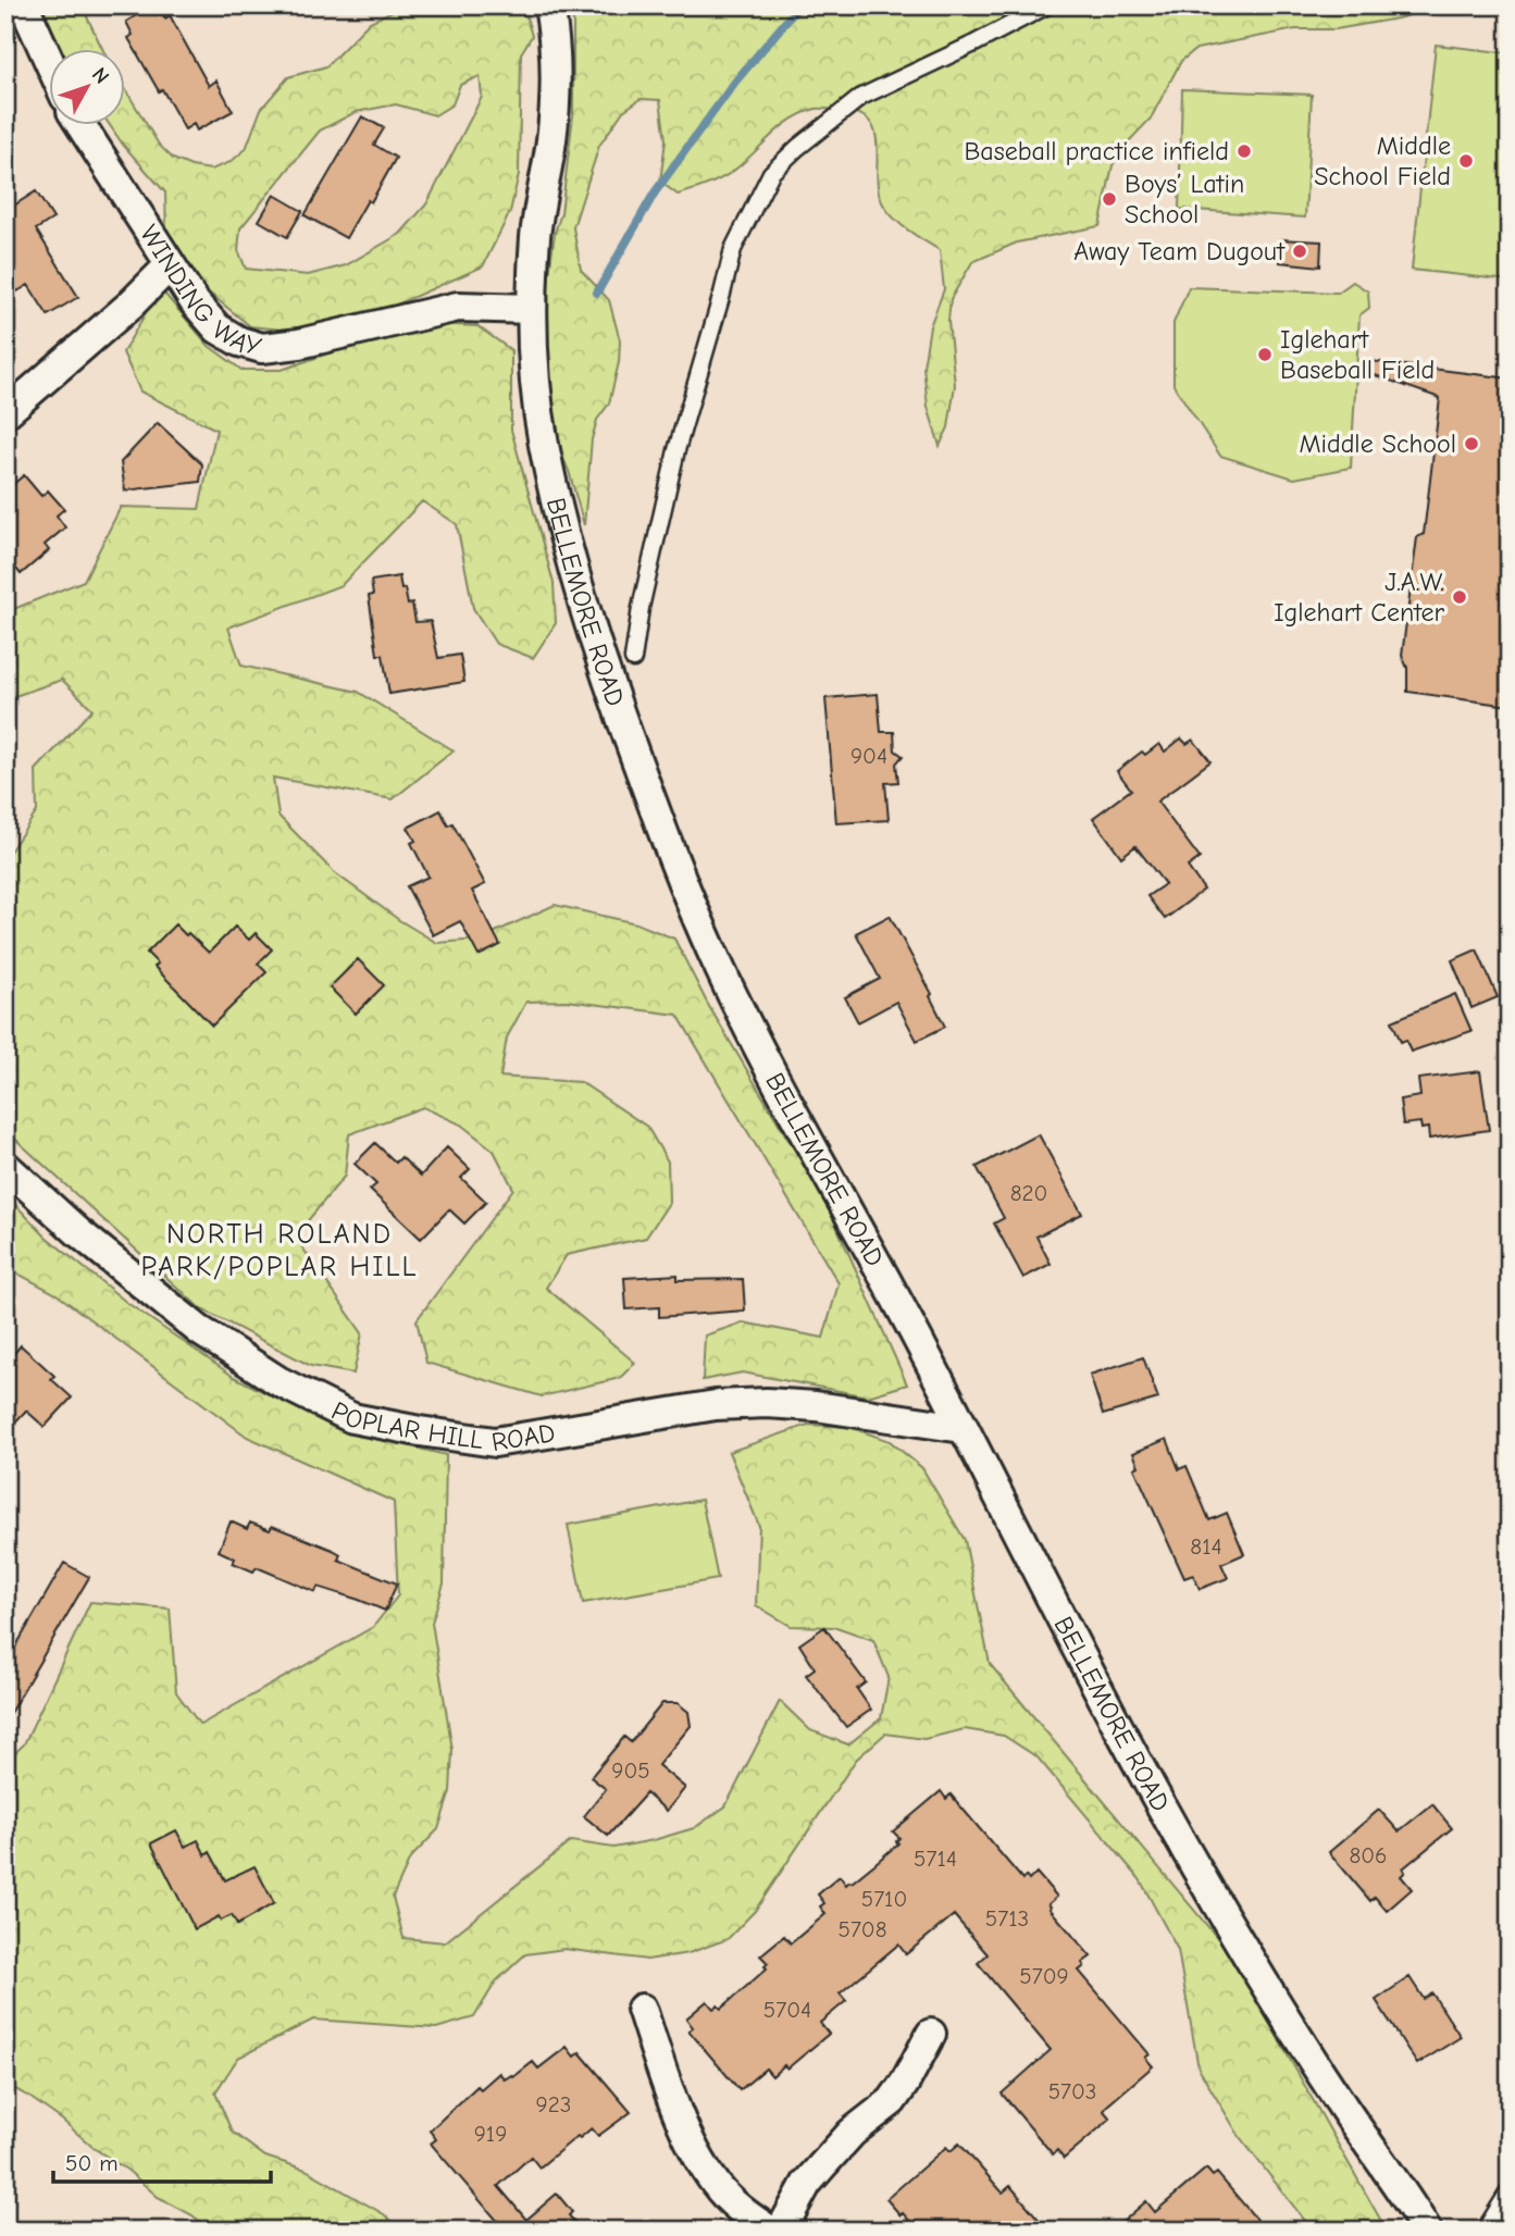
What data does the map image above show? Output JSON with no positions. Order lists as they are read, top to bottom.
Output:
{
  "streets": {
    "street": ["WINDING WAY", "BELLEMORE ROAD", "POPLAR HILL ROAD"]
  },
  "crossings": [
    ["WINDING WAY", "BELLEMORE ROAD"],
    ["BELLEMORE ROAD", "POPLAR HILL ROAD"]
  ],
  "districts": ["NORTH ROLAND PARK/POPLAR HILL"],
  "places": [
    "Baseball practice infield",
    "Middle School Field",
    "Boys’ Latin School",
    "Away Team Dugout",
    "Iglehart Baseball Field",
    "Middle School",
    "J.A.W. Iglehart Center"
  ],
  "house_numbers": [
    "904",
    "820",
    "814",
    "905",
    "806",
    "5714",
    "5710",
    "5713",
    "5708",
    "5709",
    "5704",
    "5703",
    "923",
    "919"
  ],
  "scale_bar": "50 m",
  "north": "top right"
}
